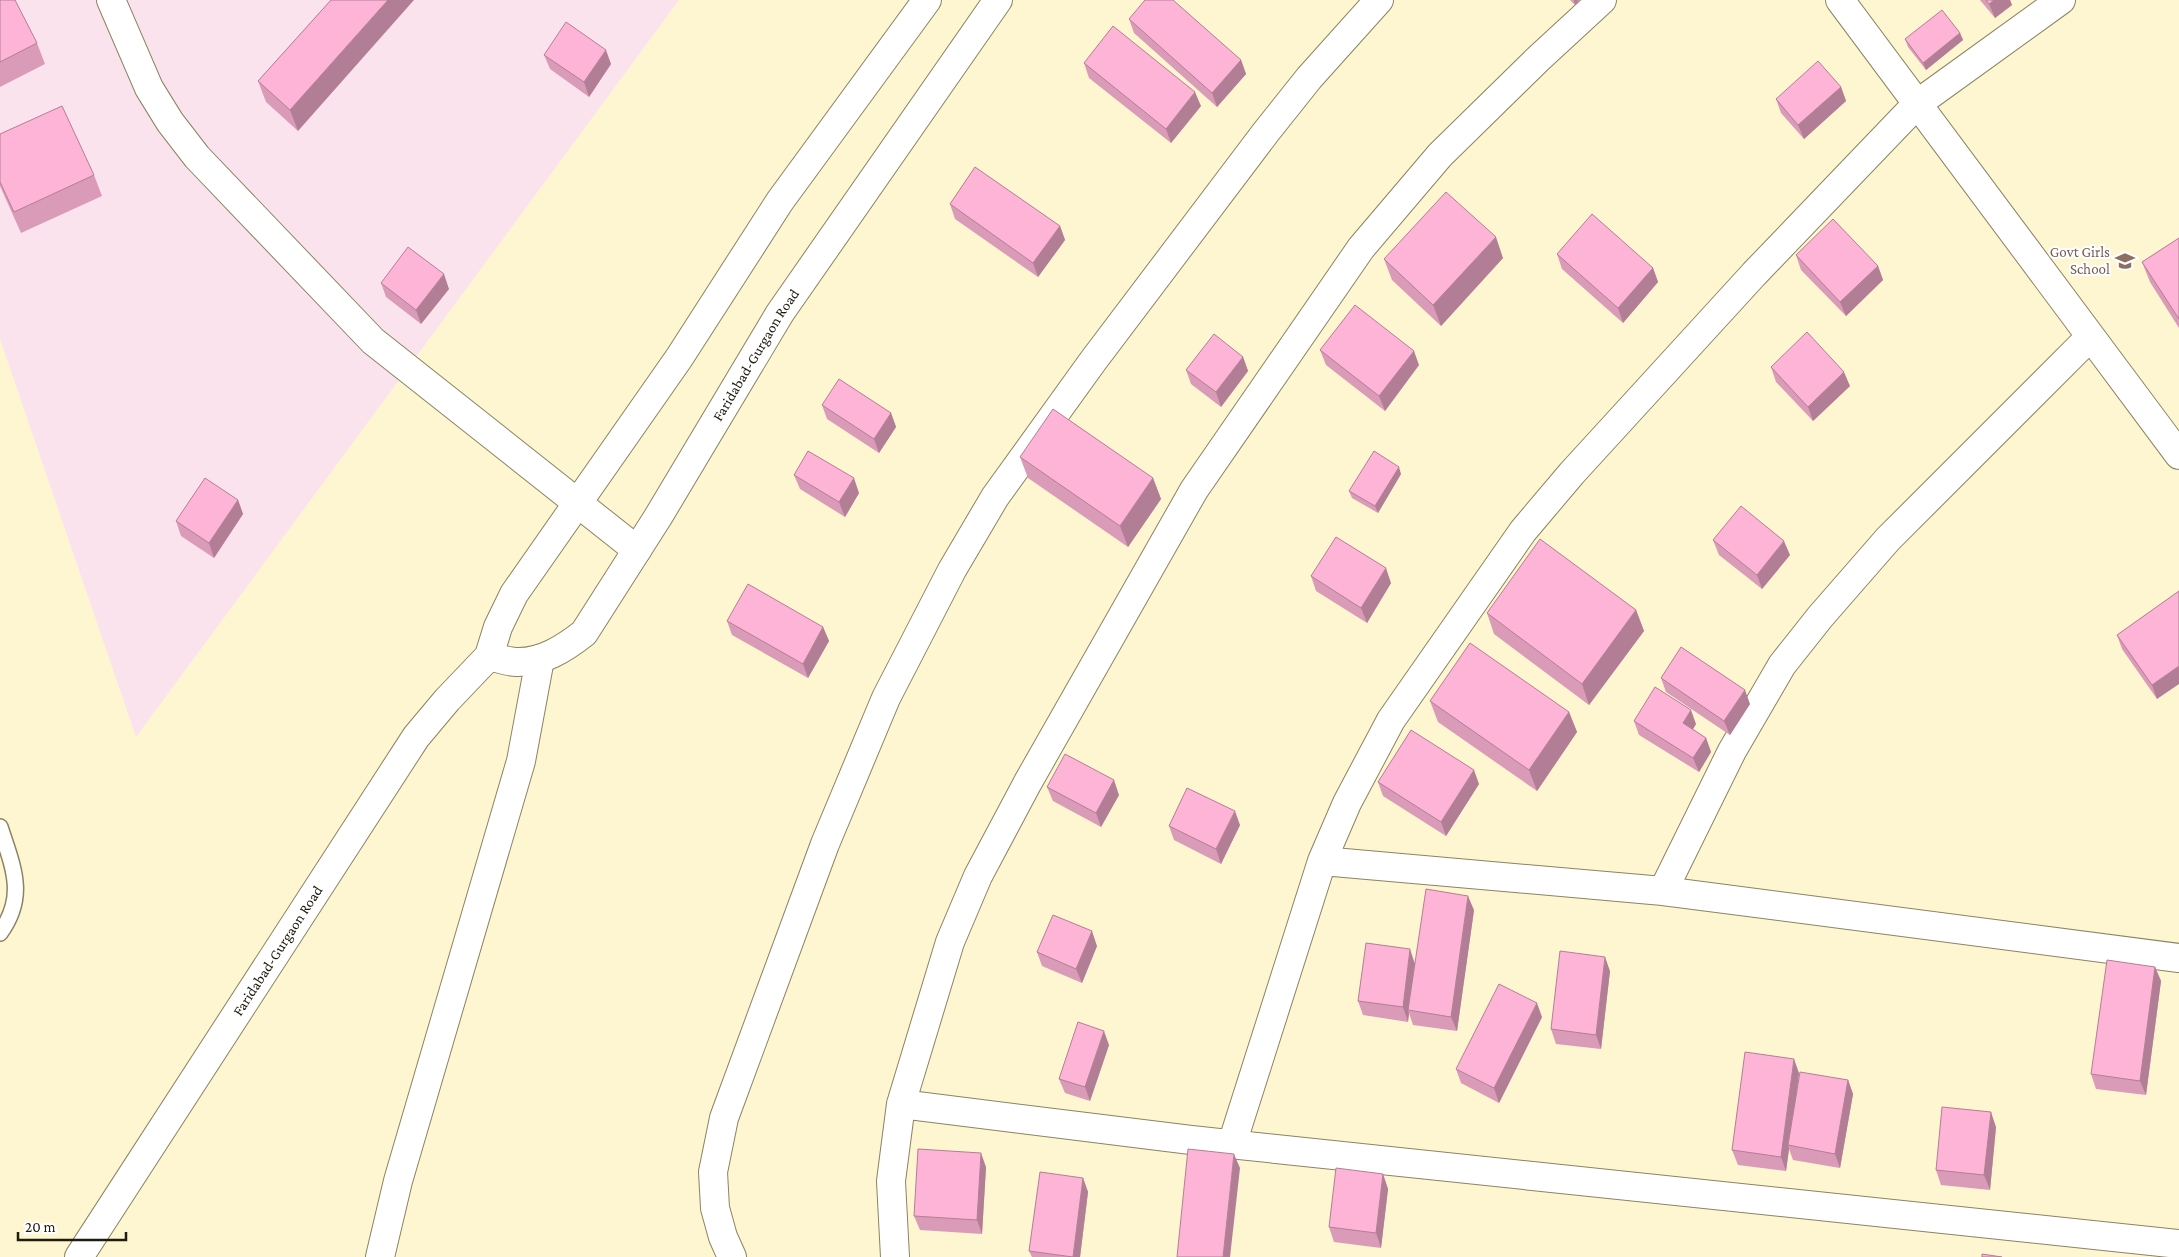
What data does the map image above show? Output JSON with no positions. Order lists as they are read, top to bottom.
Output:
{
  "streets": {
    "street": ["Faridabad-Gurgaon Road"]
  },
  "places": {
    "school or university": ["Govt Girls School"]
  },
  "scale_bar": "20 m"
}
